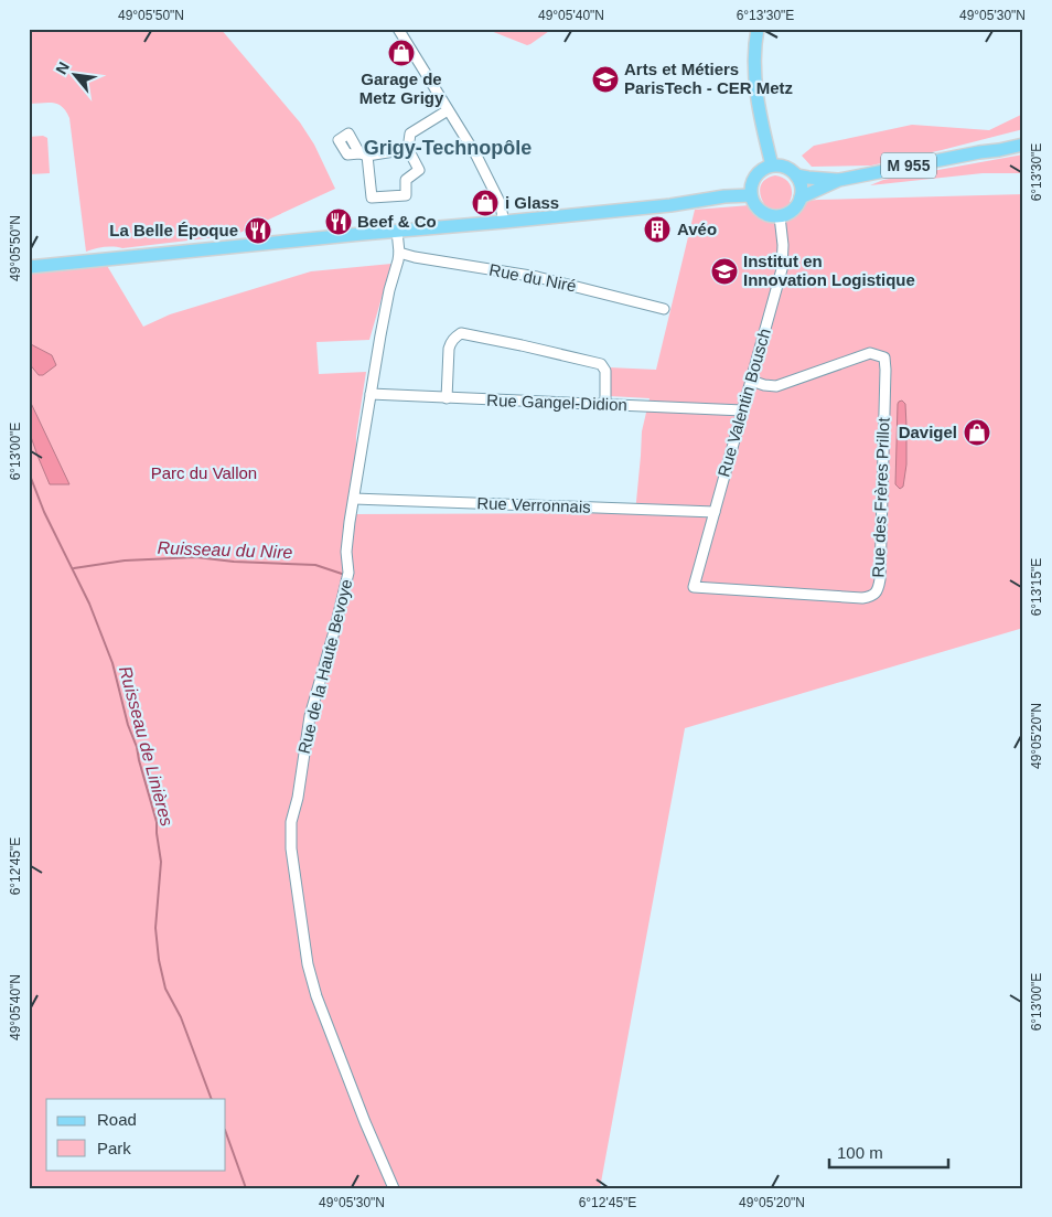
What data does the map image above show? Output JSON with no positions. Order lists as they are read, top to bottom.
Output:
{
  "streets": {
    "main road": ["M 955"],
    "street": [
      "Rue du Niré",
      "Rue Gangel-Didion",
      "Rue Valentin Bousch",
      "Rue des Frères Prillot",
      "Rue Verronnais",
      "Rue de la Haute Bevoye"
    ]
  },
  "crossings": [
    ["M 955", "Rue Valentin Bousch"],
    ["Rue du Niré", "Rue de la Haute Bevoye"],
    ["Rue Gangel-Didion", "Rue Valentin Bousch"],
    ["Rue Gangel-Didion", "Rue de la Haute Bevoye"],
    ["Rue Valentin Bousch", "Rue des Frères Prillot"],
    ["Rue Valentin Bousch", "Rue Verronnais"],
    ["Rue Verronnais", "Rue de la Haute Bevoye"]
  ],
  "districts": ["Grigy-Technopôle"],
  "water": ["Ruisseau du Nire", "Ruisseau de Linières"],
  "parks": ["Parc du Vallon"],
  "places": {
    "shop": ["Garage de Metz Grigy", "i Glass", "Davigel"],
    "school or university": ["Arts et Métiers ParisTech - CER Metz", "Institut en Innovation Logistique"],
    "restaurant": ["Beef & Co", "La Belle Époque"],
    "building": ["Avéo"]
  },
  "legend": ["Road", "Park"],
  "scale_bar": "100 m",
  "north": "top left",
  "coordinates": [
    "49°05'50\"N",
    "49°05'40\"N",
    "6°13'30\"E",
    "49°05'30\"N",
    "6°13'00\"E",
    "6°13'15\"E",
    "49°05'20\"N",
    "6°12'45\"E"
  ]
}
